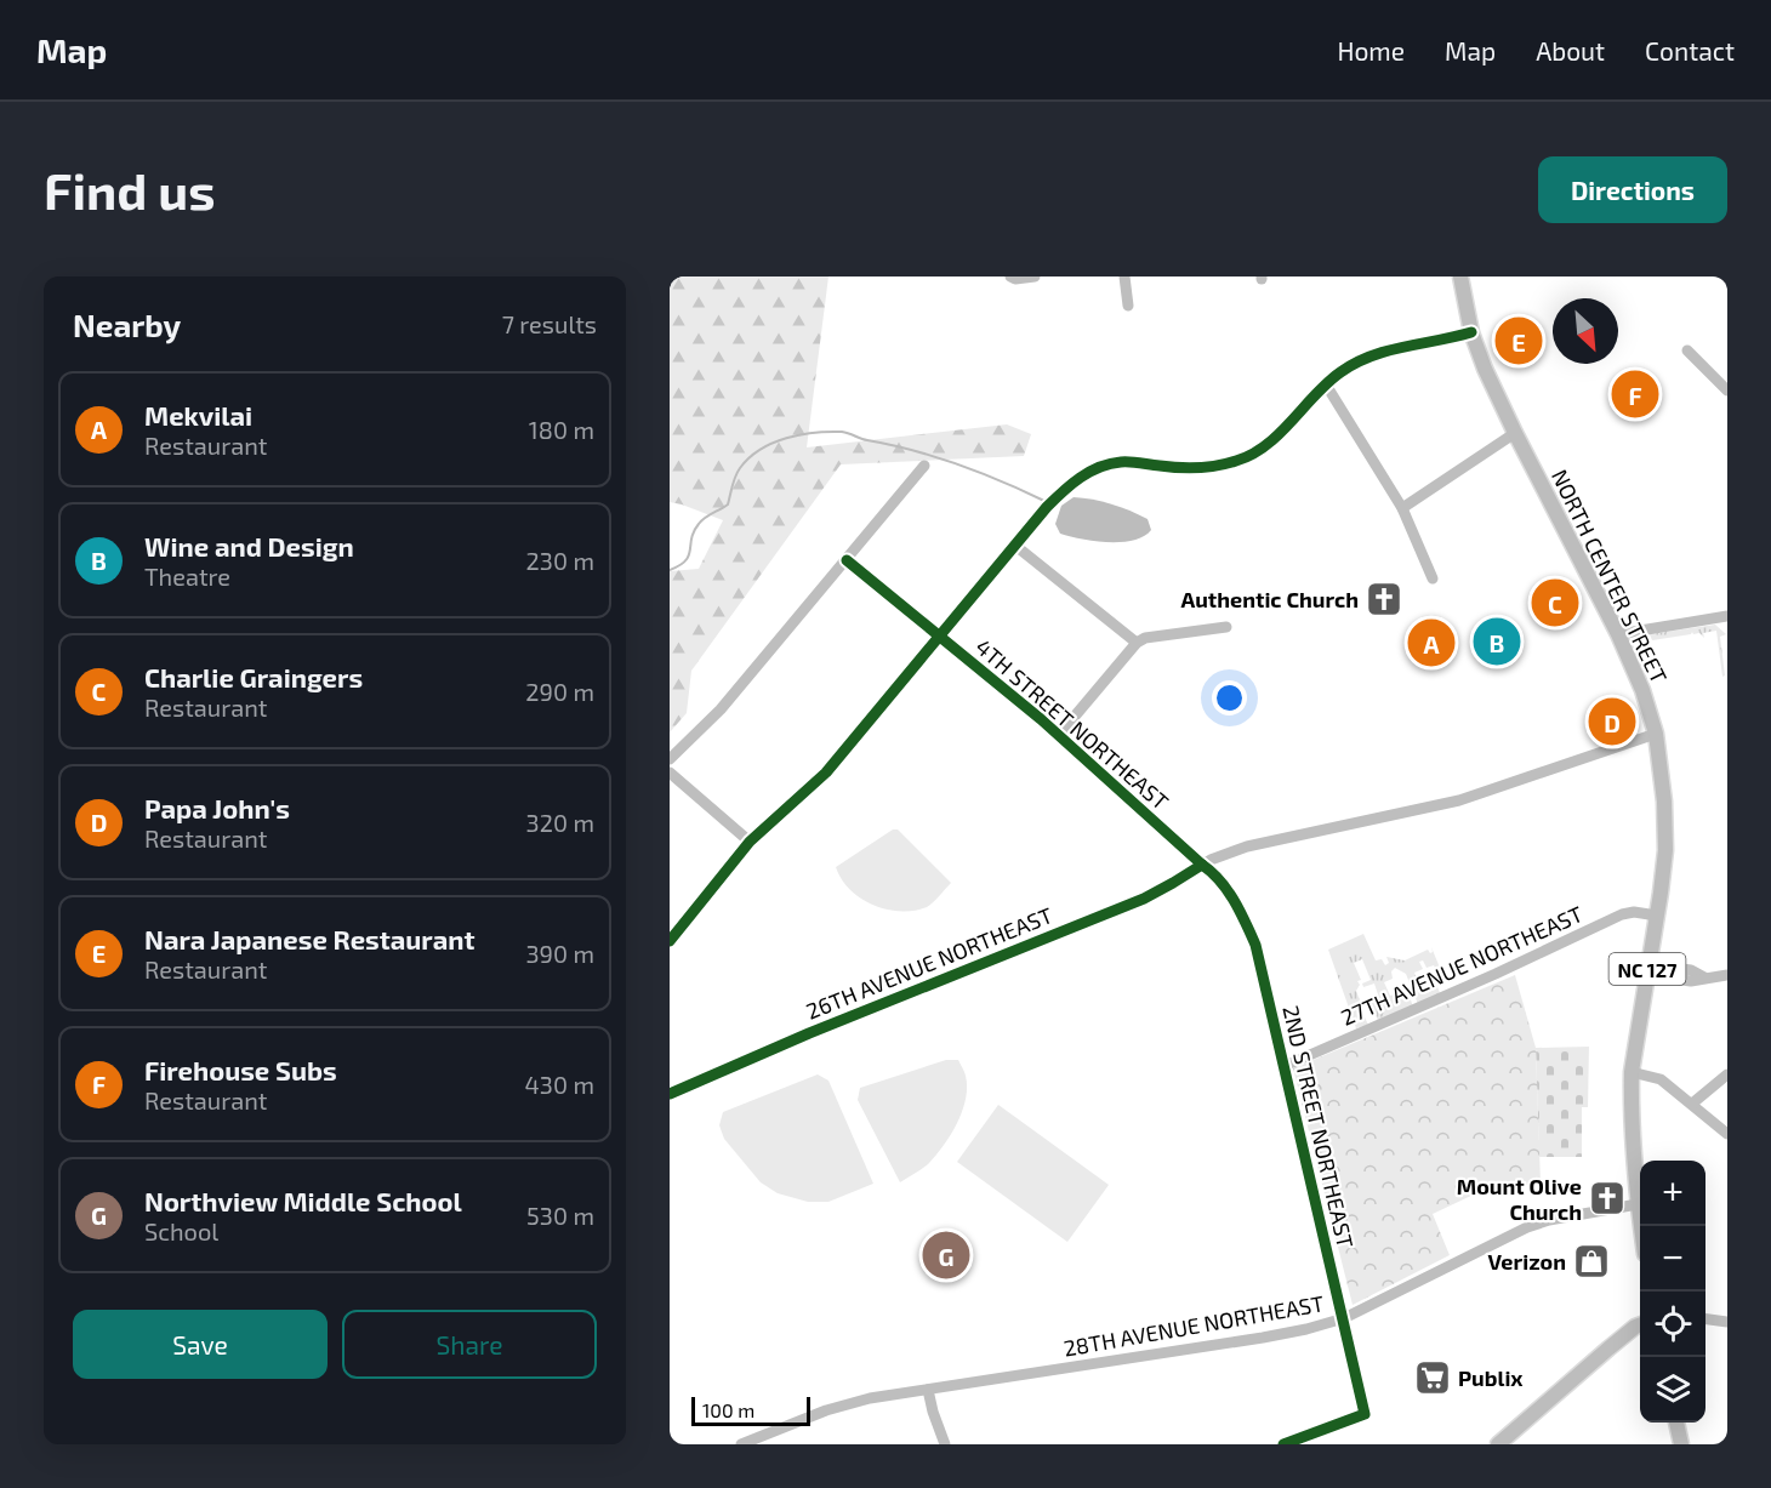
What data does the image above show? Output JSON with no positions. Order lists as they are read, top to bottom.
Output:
{
  "streets": {
    "main road": ["NORTH CENTER STREET", "NC 127"],
    "street": [
      "4TH STREET NORTHEAST",
      "26TH AVENUE NORTHEAST",
      "27TH AVENUE NORTHEAST",
      "2ND STREET NORTHEAST",
      "28TH AVENUE NORTHEAST"
    ]
  },
  "crossings": [
    ["NORTH CENTER STREET", "26TH AVENUE NORTHEAST"],
    ["NORTH CENTER STREET", "27TH AVENUE NORTHEAST"],
    ["NORTH CENTER STREET", "28TH AVENUE NORTHEAST"],
    ["4TH STREET NORTHEAST", "26TH AVENUE NORTHEAST"],
    ["4TH STREET NORTHEAST", "2ND STREET NORTHEAST"],
    ["26TH AVENUE NORTHEAST", "2ND STREET NORTHEAST"],
    ["27TH AVENUE NORTHEAST", "2ND STREET NORTHEAST"],
    ["2ND STREET NORTHEAST", "28TH AVENUE NORTHEAST"]
  ],
  "places": {
    "church": ["Authentic Church", "Mount Olive Church"],
    "shop": ["Verizon"],
    "supermarket": ["Publix"]
  },
  "scale_bar": "100 m",
  "north": "bottom right",
  "page": {
    "header": "Map",
    "nav": [
      "Home",
      "Map",
      "About",
      "Contact"
    ],
    "buttons": [
      "Directions",
      ["Save", "Share"]
    ],
    "title": "Find us",
    "heading": ["Nearby", "7 results"],
    "pins": [
      "E",
      "F",
      "C",
      "B",
      "A",
      "D",
      "G"
    ],
    "list": [
      {
        "mark": "A",
        "name": "Mekvilai",
        "note": "Restaurant",
        "value": "180 m"
      },
      {
        "mark": "B",
        "name": "Wine and Design",
        "note": "Theatre",
        "value": "230 m"
      },
      {
        "mark": "C",
        "name": "Charlie Graingers",
        "note": "Restaurant",
        "value": "290 m"
      },
      {
        "mark": "D",
        "name": "Papa John's",
        "note": "Restaurant",
        "value": "320 m"
      },
      {
        "mark": "E",
        "name": "Nara Japanese Restaurant",
        "note": "Restaurant",
        "value": "390 m"
      },
      {
        "mark": "F",
        "name": "Firehouse Subs",
        "note": "Restaurant",
        "value": "430 m"
      },
      {
        "mark": "G",
        "name": "Northview Middle School",
        "note": "School",
        "value": "530 m"
      }
    ],
    "map_buttons": ["+", "−"],
    "scale": "100 m"
  }
}
